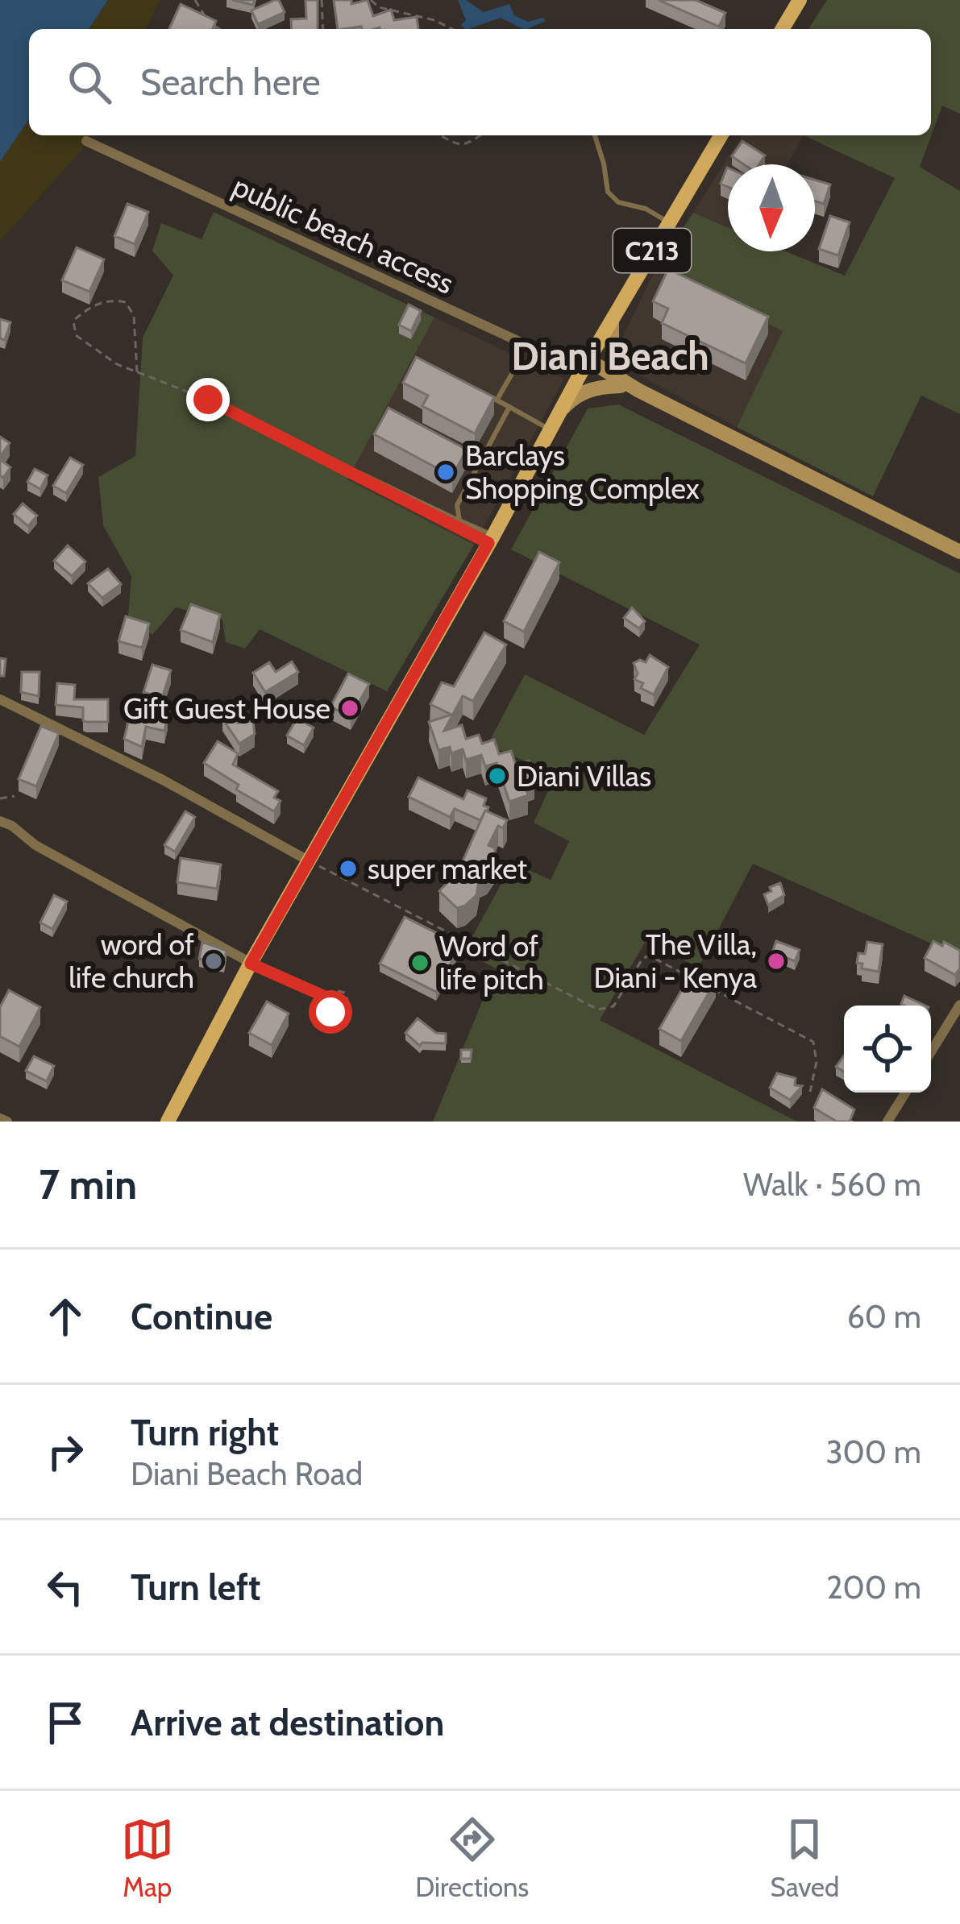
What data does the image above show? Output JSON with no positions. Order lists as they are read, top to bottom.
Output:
{
  "streets": {
    "main road": ["C213"],
    "street": ["public beach access"]
  },
  "crossings": [
    ["public beach access", "C213"]
  ],
  "districts": ["Diani Beach"],
  "places": [
    "Barclays Shopping Complex",
    "Gift Guest House",
    "Diani Villas",
    "super market",
    "word of life church",
    "The Villa, Diani - Kenya",
    "Word of life pitch"
  ],
  "north": "bottom",
  "page": {
    "search": "Search here",
    "heading": ["7 min", "Walk · 560 m"],
    "list": [
      ["Continue", "60 m"],
      ["Turn right", "Diani Beach Road", "300 m"],
      ["Turn left", "200 m"],
      "Arrive at destination"
    ],
    "nav": ["Map", "Directions", "Saved"]
  }
}
